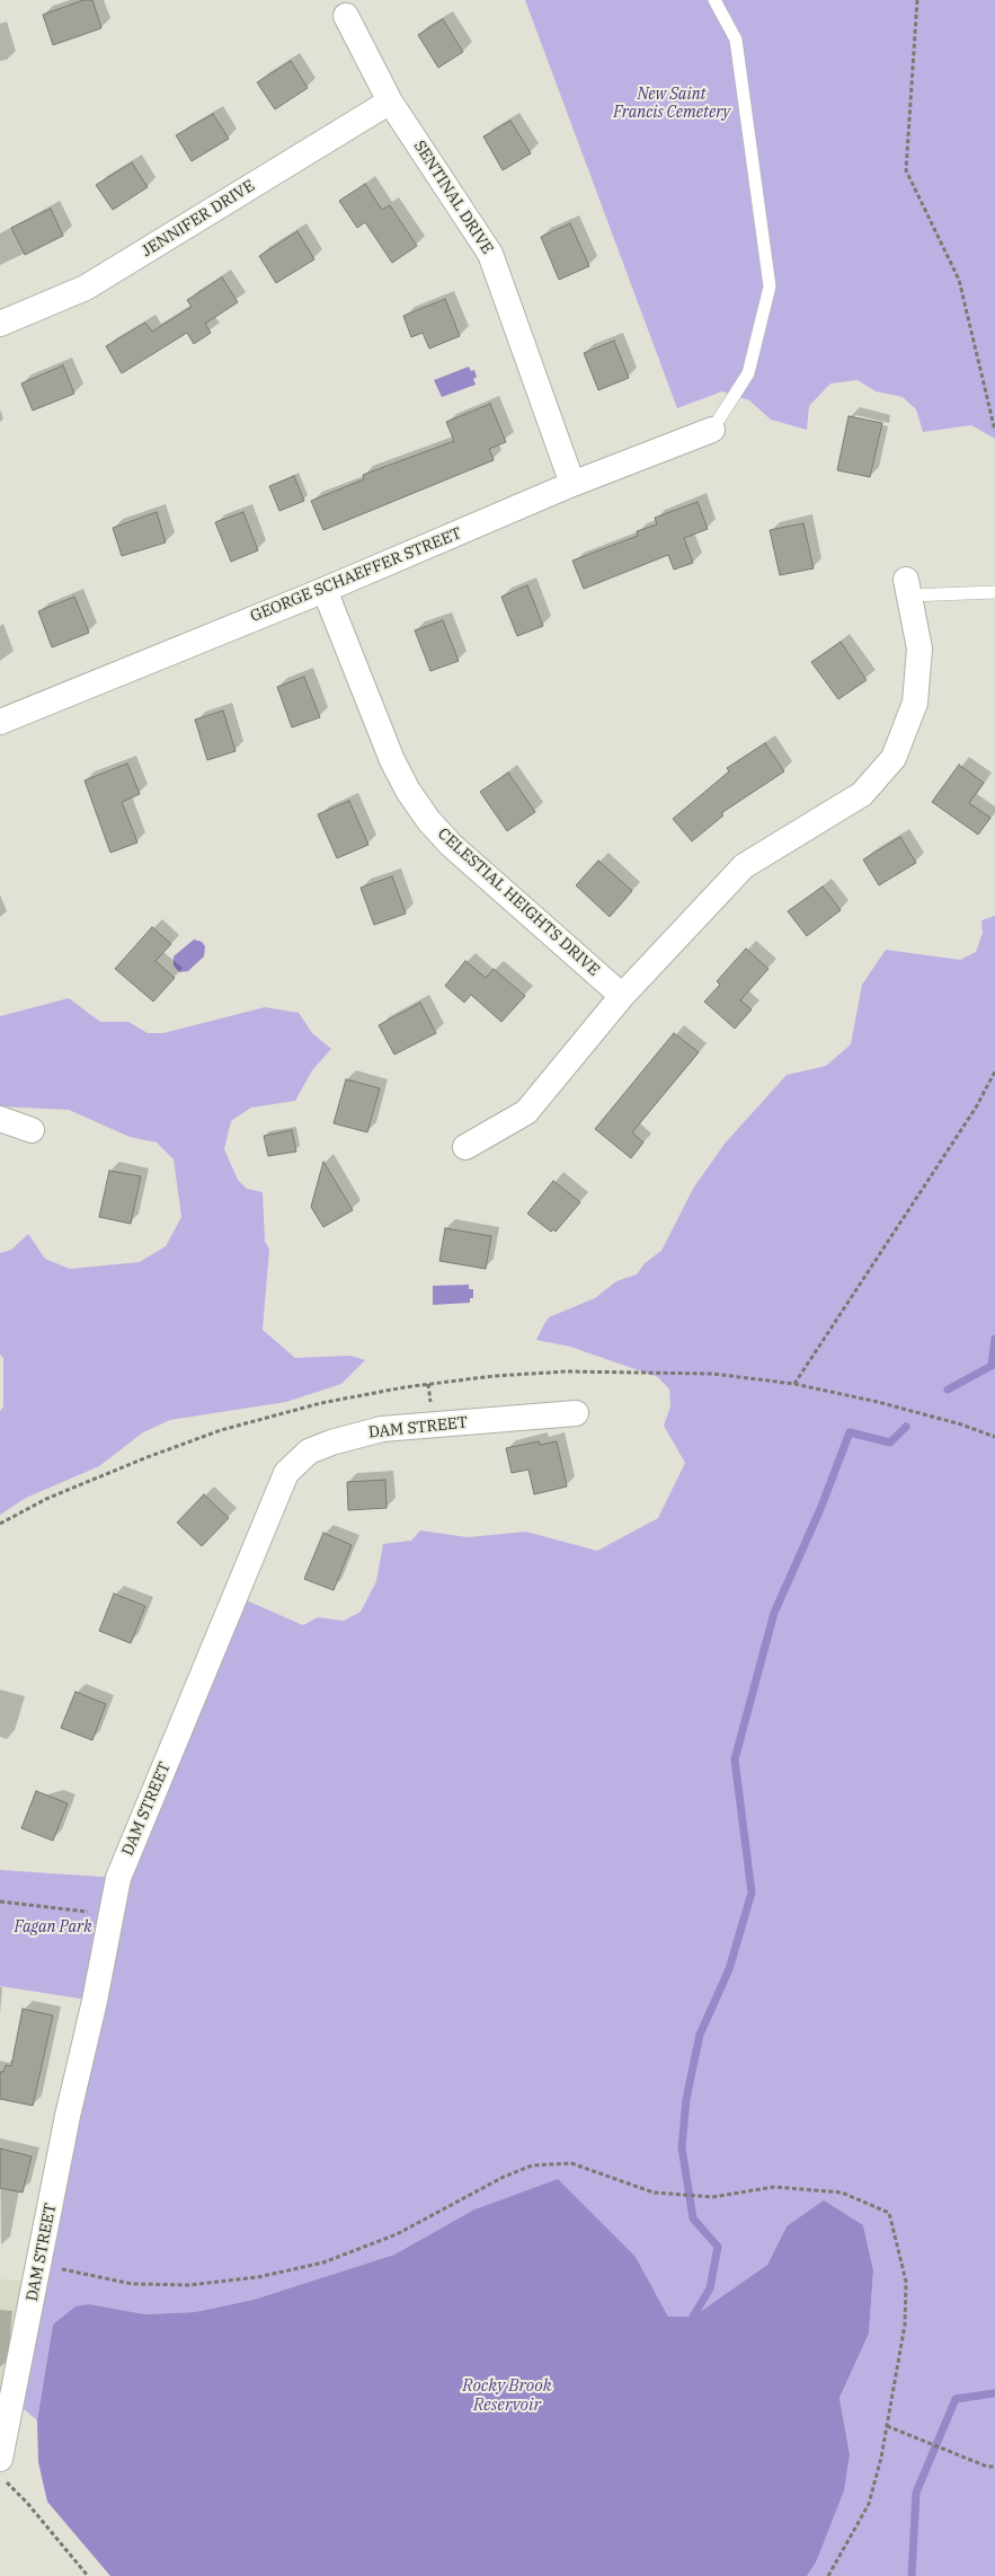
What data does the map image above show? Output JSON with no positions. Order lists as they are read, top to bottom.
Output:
{
  "streets": {
    "street": [
      "SENTINAL DRIVE",
      "JENNIFER DRIVE",
      "GEORGE SCHAEFFER STREET",
      "CELESTIAL HEIGHTS DRIVE",
      "DAM STREET"
    ]
  },
  "crossings": [
    ["SENTINAL DRIVE", "JENNIFER DRIVE"],
    ["SENTINAL DRIVE", "GEORGE SCHAEFFER STREET"],
    ["GEORGE SCHAEFFER STREET", "CELESTIAL HEIGHTS DRIVE"]
  ],
  "water": ["Rocky Brook Reservoir"],
  "parks": ["New Saint Francis Cemetery", "Fagan Park"]
}
